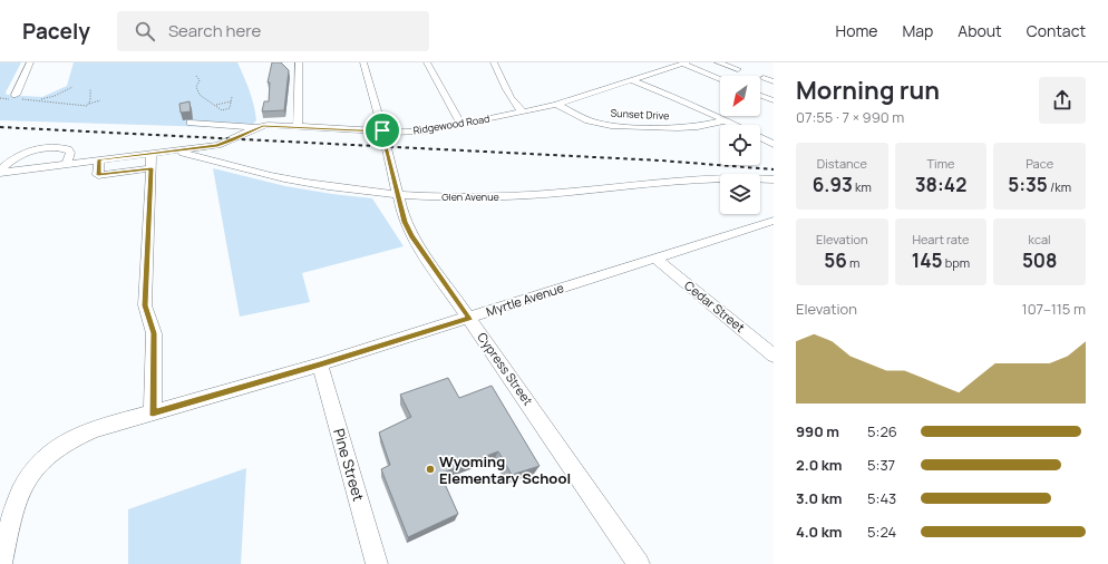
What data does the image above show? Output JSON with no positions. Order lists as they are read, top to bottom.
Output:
{
  "streets": {
    "street": [
      "Sunset Drive",
      "Ridgewood Road",
      "Glen Avenue",
      "Myrtle Avenue",
      "Cedar Street",
      "Cypress Street",
      "Pine Street"
    ]
  },
  "crossings": [
    ["Sunset Drive", "Ridgewood Road"],
    ["Ridgewood Road", "Glen Avenue"],
    ["Ridgewood Road", "Cypress Street"],
    ["Glen Avenue", "Cypress Street"],
    ["Myrtle Avenue", "Cedar Street"],
    ["Myrtle Avenue", "Cypress Street"],
    ["Myrtle Avenue", "Pine Street"]
  ],
  "places": ["Wyoming Elementary School"],
  "north": "bottom left",
  "page": {
    "header": "Pacely",
    "search": "Search here",
    "nav": [
      "Home",
      "Map",
      "About",
      "Contact"
    ],
    "heading": ["Morning run", "07:55 · 7 × 990 m"],
    "stats": [
      ["Distance", "6.93 km"],
      ["Time", "38:42"],
      ["Pace", "5:35 /km"],
      ["Elevation", "56 m"],
      ["Heart rate", "145 bpm"],
      ["kcal", "508"]
    ],
    "chart": ["Elevation", "107–115 m"],
    "list": [
      {
        "name": "990 m",
        "note": "5:26"
      },
      {
        "name": "2.0 km",
        "note": "5:37"
      },
      {
        "name": "3.0 km",
        "note": "5:43"
      },
      {
        "name": "4.0 km",
        "note": "5:24"
      }
    ]
  }
}
